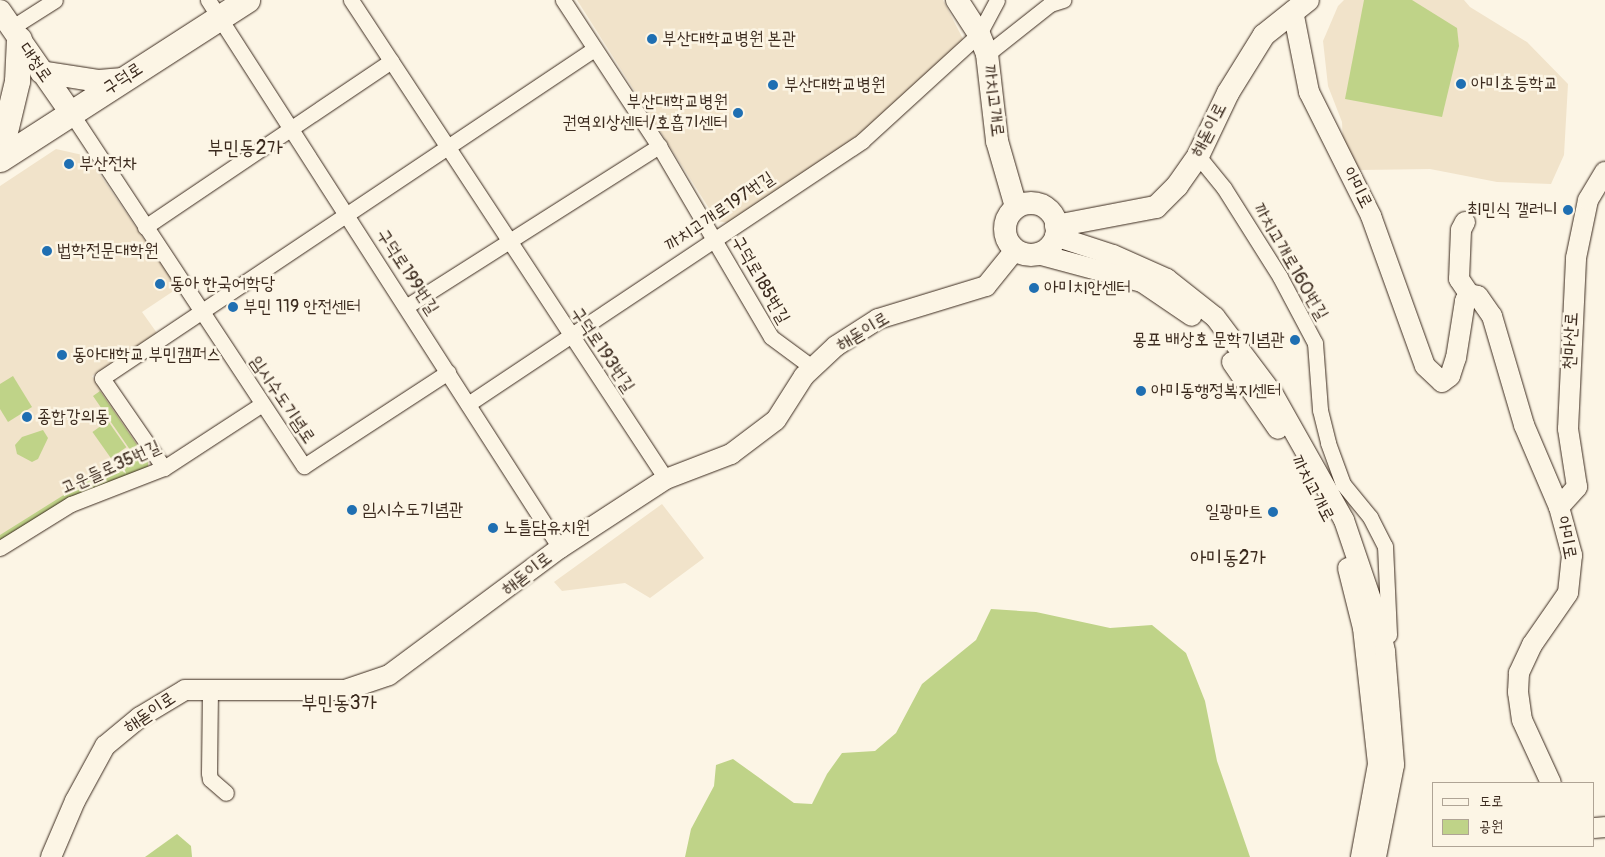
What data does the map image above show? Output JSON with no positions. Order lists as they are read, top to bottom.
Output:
{
  "streets": {
    "main road": [
      "대청로",
      "구덕로",
      "까치고개로",
      "해돋이로"
    ],
    "street": [
      "아미로",
      "까치고개로197번길",
      "까치고개로160번길",
      "구덕로199번길",
      "구덕로185번길",
      "천마산로",
      "구덕로193번길",
      "임시수도기념로",
      "고운들로35번길"
    ]
  },
  "crossings": [
    ["대청로", "구덕로"],
    ["대청로", "임시수도기념로"],
    ["구덕로", "구덕로199번길"],
    ["구덕로", "임시수도기념로"],
    ["까치고개로", "해돋이로"],
    ["까치고개로", "까치고개로197번길"],
    ["해돋이로", "아미로"],
    ["해돋이로", "까치고개로160번길"],
    ["해돋이로", "구덕로199번길"],
    ["해돋이로", "구덕로185번길"],
    ["해돋이로", "구덕로193번길"],
    ["아미로", "천마산로"],
    ["까치고개로197번길", "구덕로199번길"],
    ["까치고개로197번길", "구덕로185번길"],
    ["까치고개로197번길", "구덕로193번길"],
    ["구덕로199번길", "임시수도기념로"],
    ["임시수도기념로", "고운들로35번길"]
  ],
  "districts": ["부민동2가", "아미동2가", "부민동3가"],
  "places": [
    "부산대학교병원 본관",
    "아미초등학교",
    "부산대학교병원",
    "부산대학교병원 권역외상센터/호흡기센터",
    "부산전차",
    "최민식 갤러니",
    "법학전문대학원",
    "동아 한국어학당",
    "아미치안센터",
    "부민 119 안전센터",
    "몽포 배상호 문학기념관",
    "동아대학교 부민캠퍼스",
    "아미동행정복지센터",
    "종합강의동",
    "임시수도기념관",
    "일광마트",
    "노틀담유치원"
  ],
  "legend": ["도로", "공원"]
}
